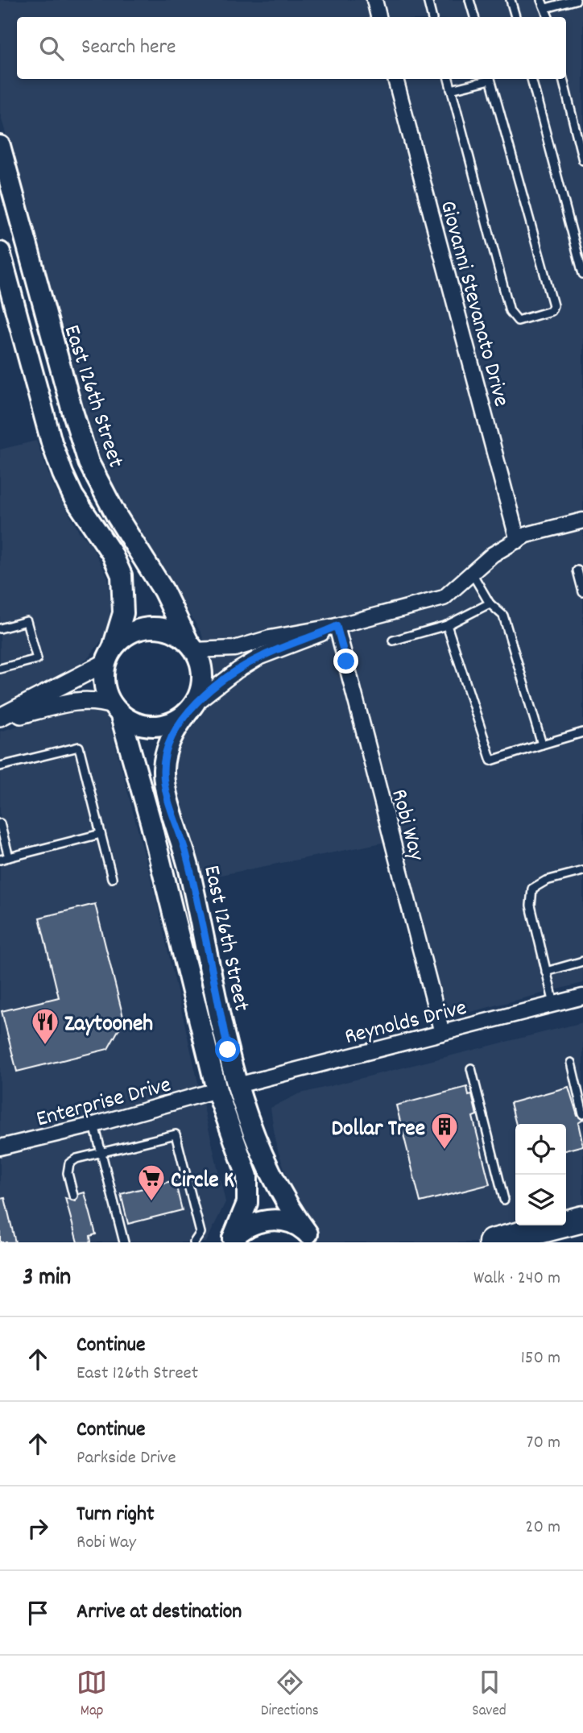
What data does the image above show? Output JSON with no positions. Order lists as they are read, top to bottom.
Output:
{
  "streets": {
    "main road": ["East 126th Street"],
    "street": [
      "Giovanni Stevanato Drive",
      "Robi Way",
      "Reynolds Drive",
      "Enterprise Drive"
    ]
  },
  "crossings": [
    ["East 126th Street", "Reynolds Drive"],
    ["East 126th Street", "Enterprise Drive"],
    ["Robi Way", "Reynolds Drive"]
  ],
  "places": {
    "restaurant": ["Zaytooneh"],
    "building": ["Dollar Tree"],
    "supermarket": ["Circle K"]
  },
  "page": {
    "search": "Search here",
    "heading": ["3 min", "Walk · 240 m"],
    "list": [
      ["Continue", "East 126th Street", "150 m"],
      ["Continue", "Parkside Drive", "70 m"],
      ["Turn right", "Robi Way", "20 m"],
      "Arrive at destination"
    ],
    "nav": ["Map", "Directions", "Saved"]
  }
}
